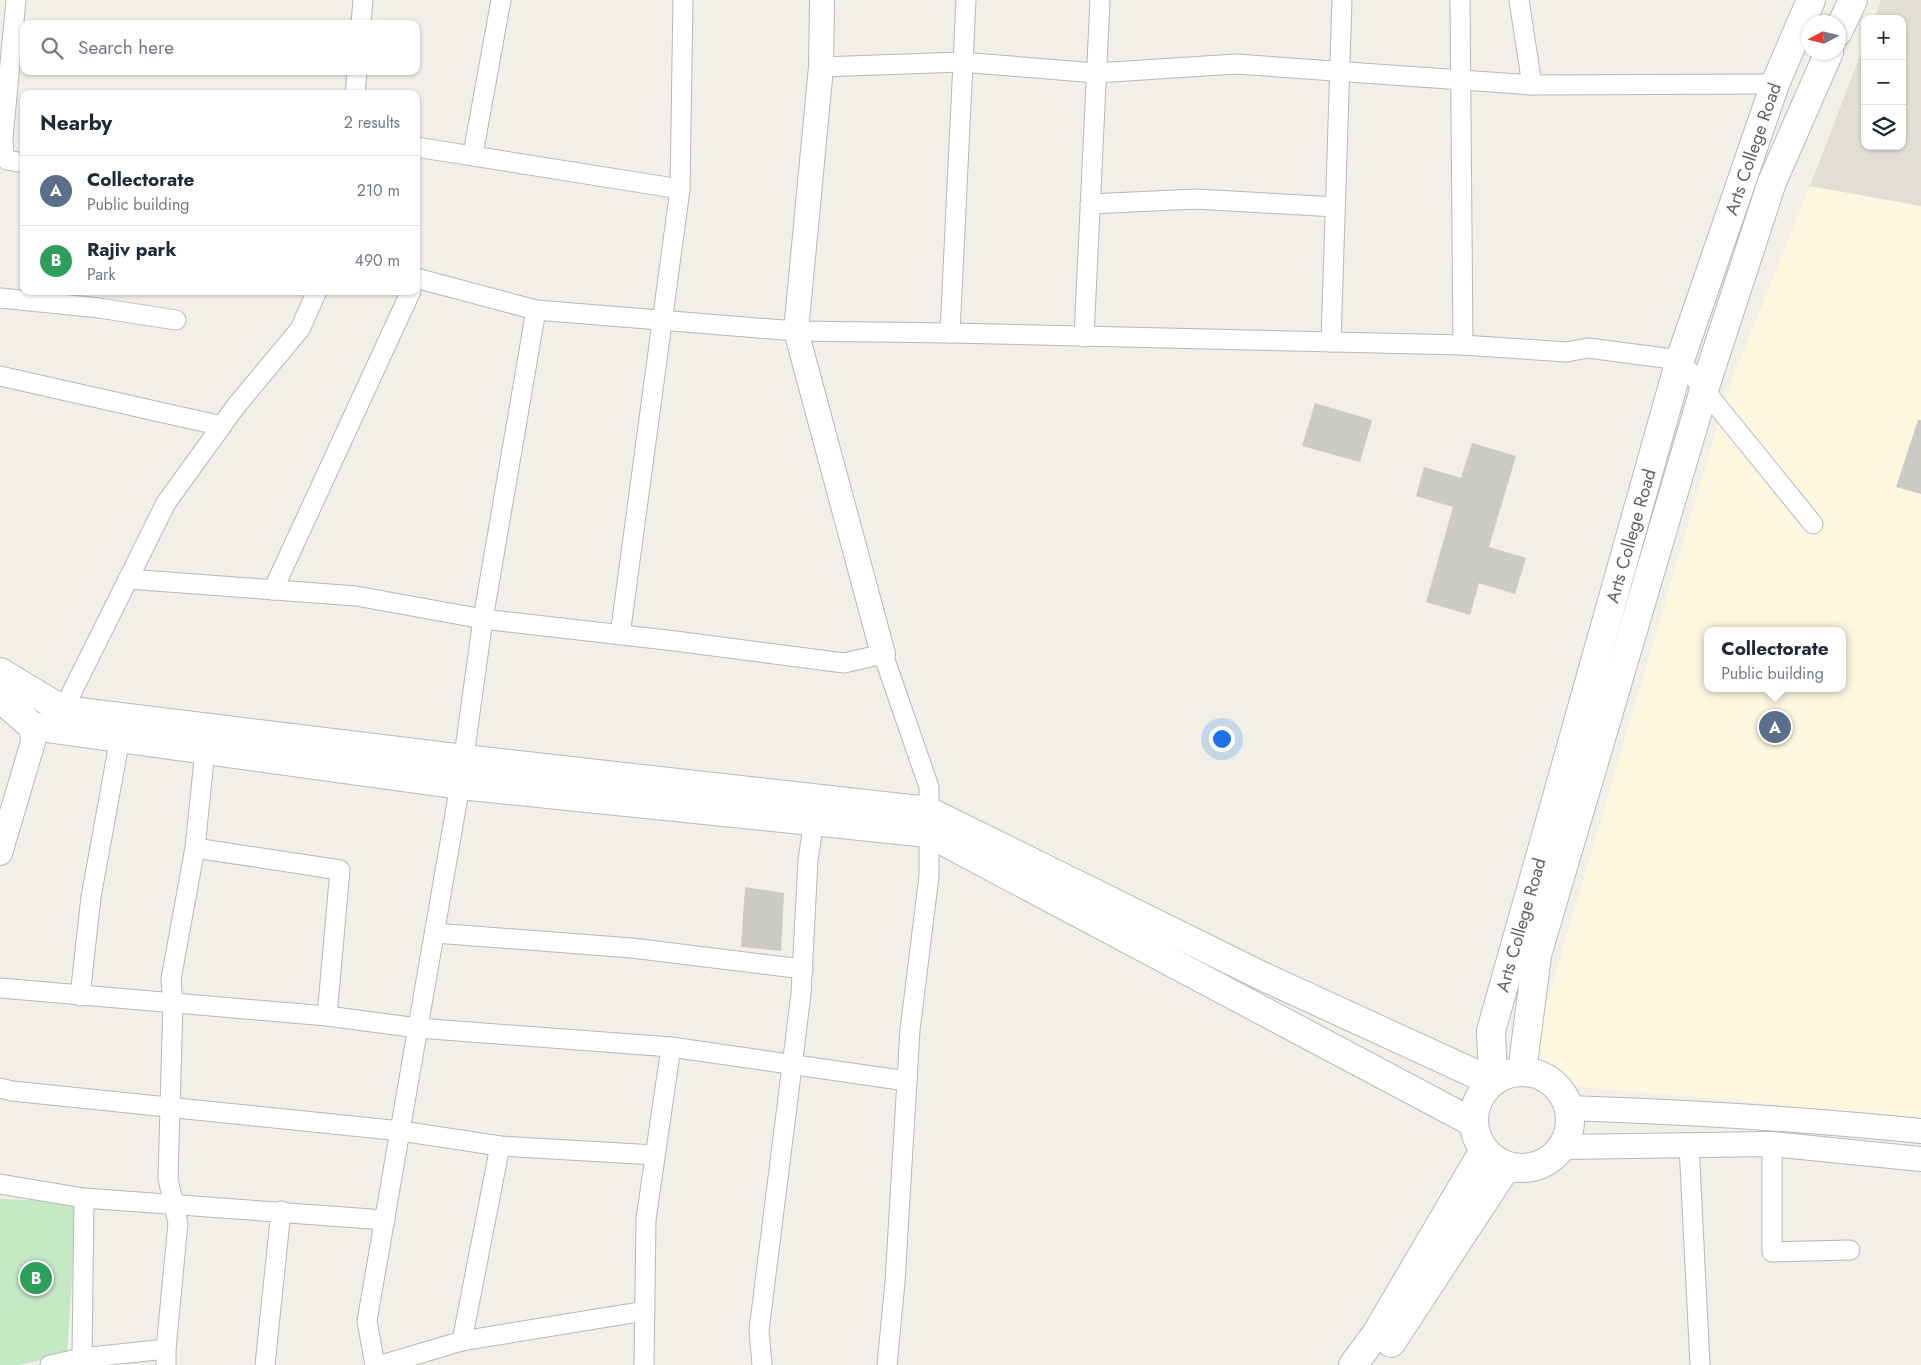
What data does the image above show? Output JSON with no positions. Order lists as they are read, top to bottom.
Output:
{
  "streets": {
    "main road": ["Arts College Road"]
  },
  "north": "left",
  "page": {
    "map_buttons": ["+", "−"],
    "search": "Search here",
    "heading": ["Nearby", "2 results"],
    "list": [
      {
        "mark": "A",
        "name": "Collectorate",
        "note": "Public building",
        "value": "210 m"
      },
      {
        "mark": "B",
        "name": "Rajiv park",
        "note": "Park",
        "value": "490 m"
      }
    ],
    "popup": ["Collectorate", "Public building"],
    "pins": ["A", "B"]
  }
}
